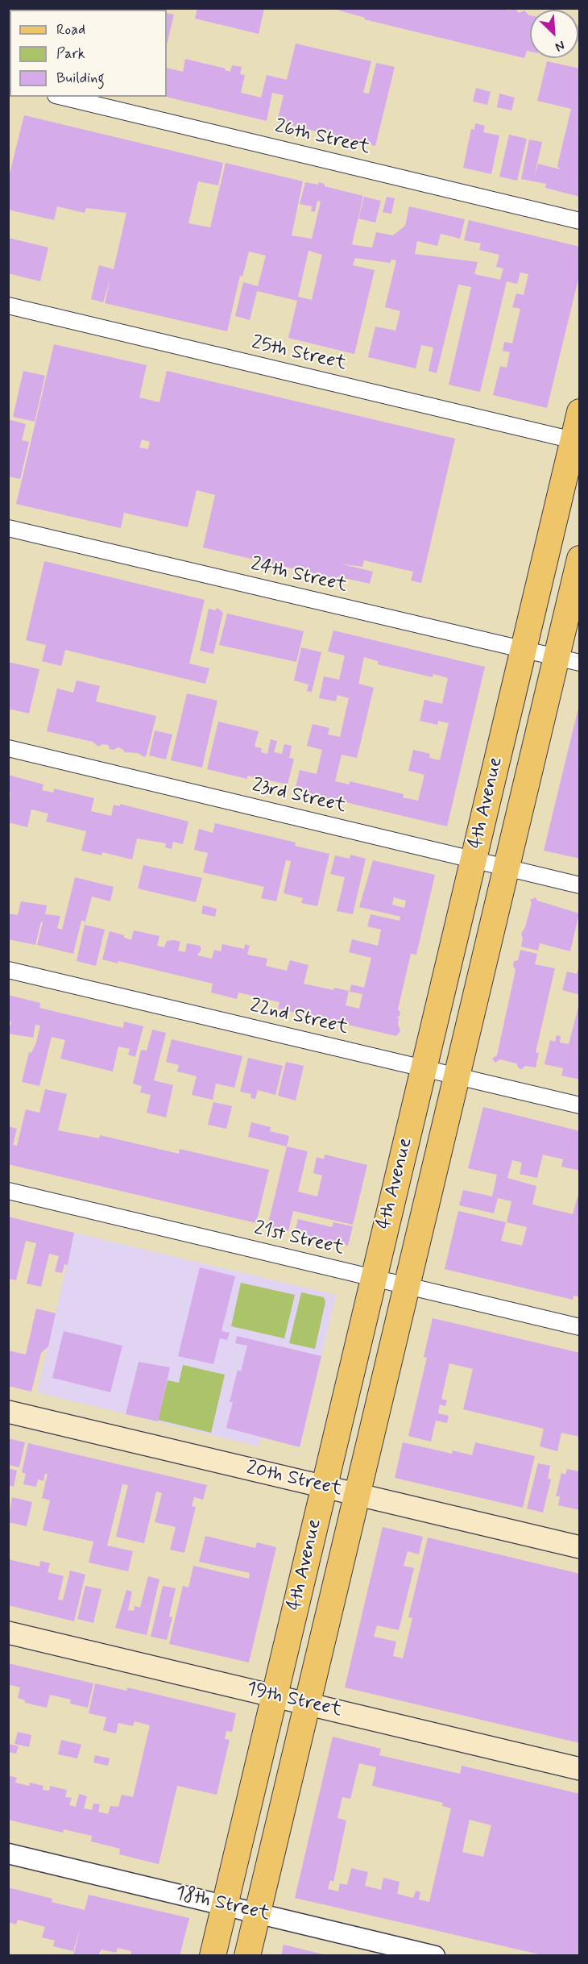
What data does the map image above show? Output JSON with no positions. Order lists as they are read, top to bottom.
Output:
{
  "streets": {
    "main road": ["4th Avenue", "20th Street", "19th Street"],
    "street": [
      "26th Street",
      "25th Street",
      "24th Street",
      "23rd Street",
      "22nd Street",
      "21st Street",
      "18th Street"
    ]
  },
  "crossings": [
    ["25th Street", "4th Avenue"],
    ["24th Street", "4th Avenue"],
    ["23rd Street", "4th Avenue"],
    ["4th Avenue", "22nd Street"],
    ["4th Avenue", "21st Street"],
    ["4th Avenue", "20th Street"],
    ["4th Avenue", "19th Street"],
    ["4th Avenue", "18th Street"]
  ],
  "legend": ["Road", "Park", "Building"],
  "north": "bottom right"
}
